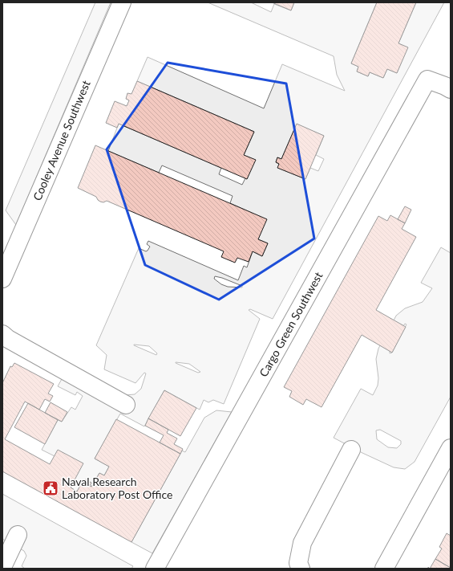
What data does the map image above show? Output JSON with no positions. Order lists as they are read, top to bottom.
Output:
{
  "streets": {
    "street": ["Cooley Avenue Southwest", "Cargo Green Southwest"]
  },
  "places": {
    "public building": ["Naval Research Laboratory Post Office"]
  }
}
